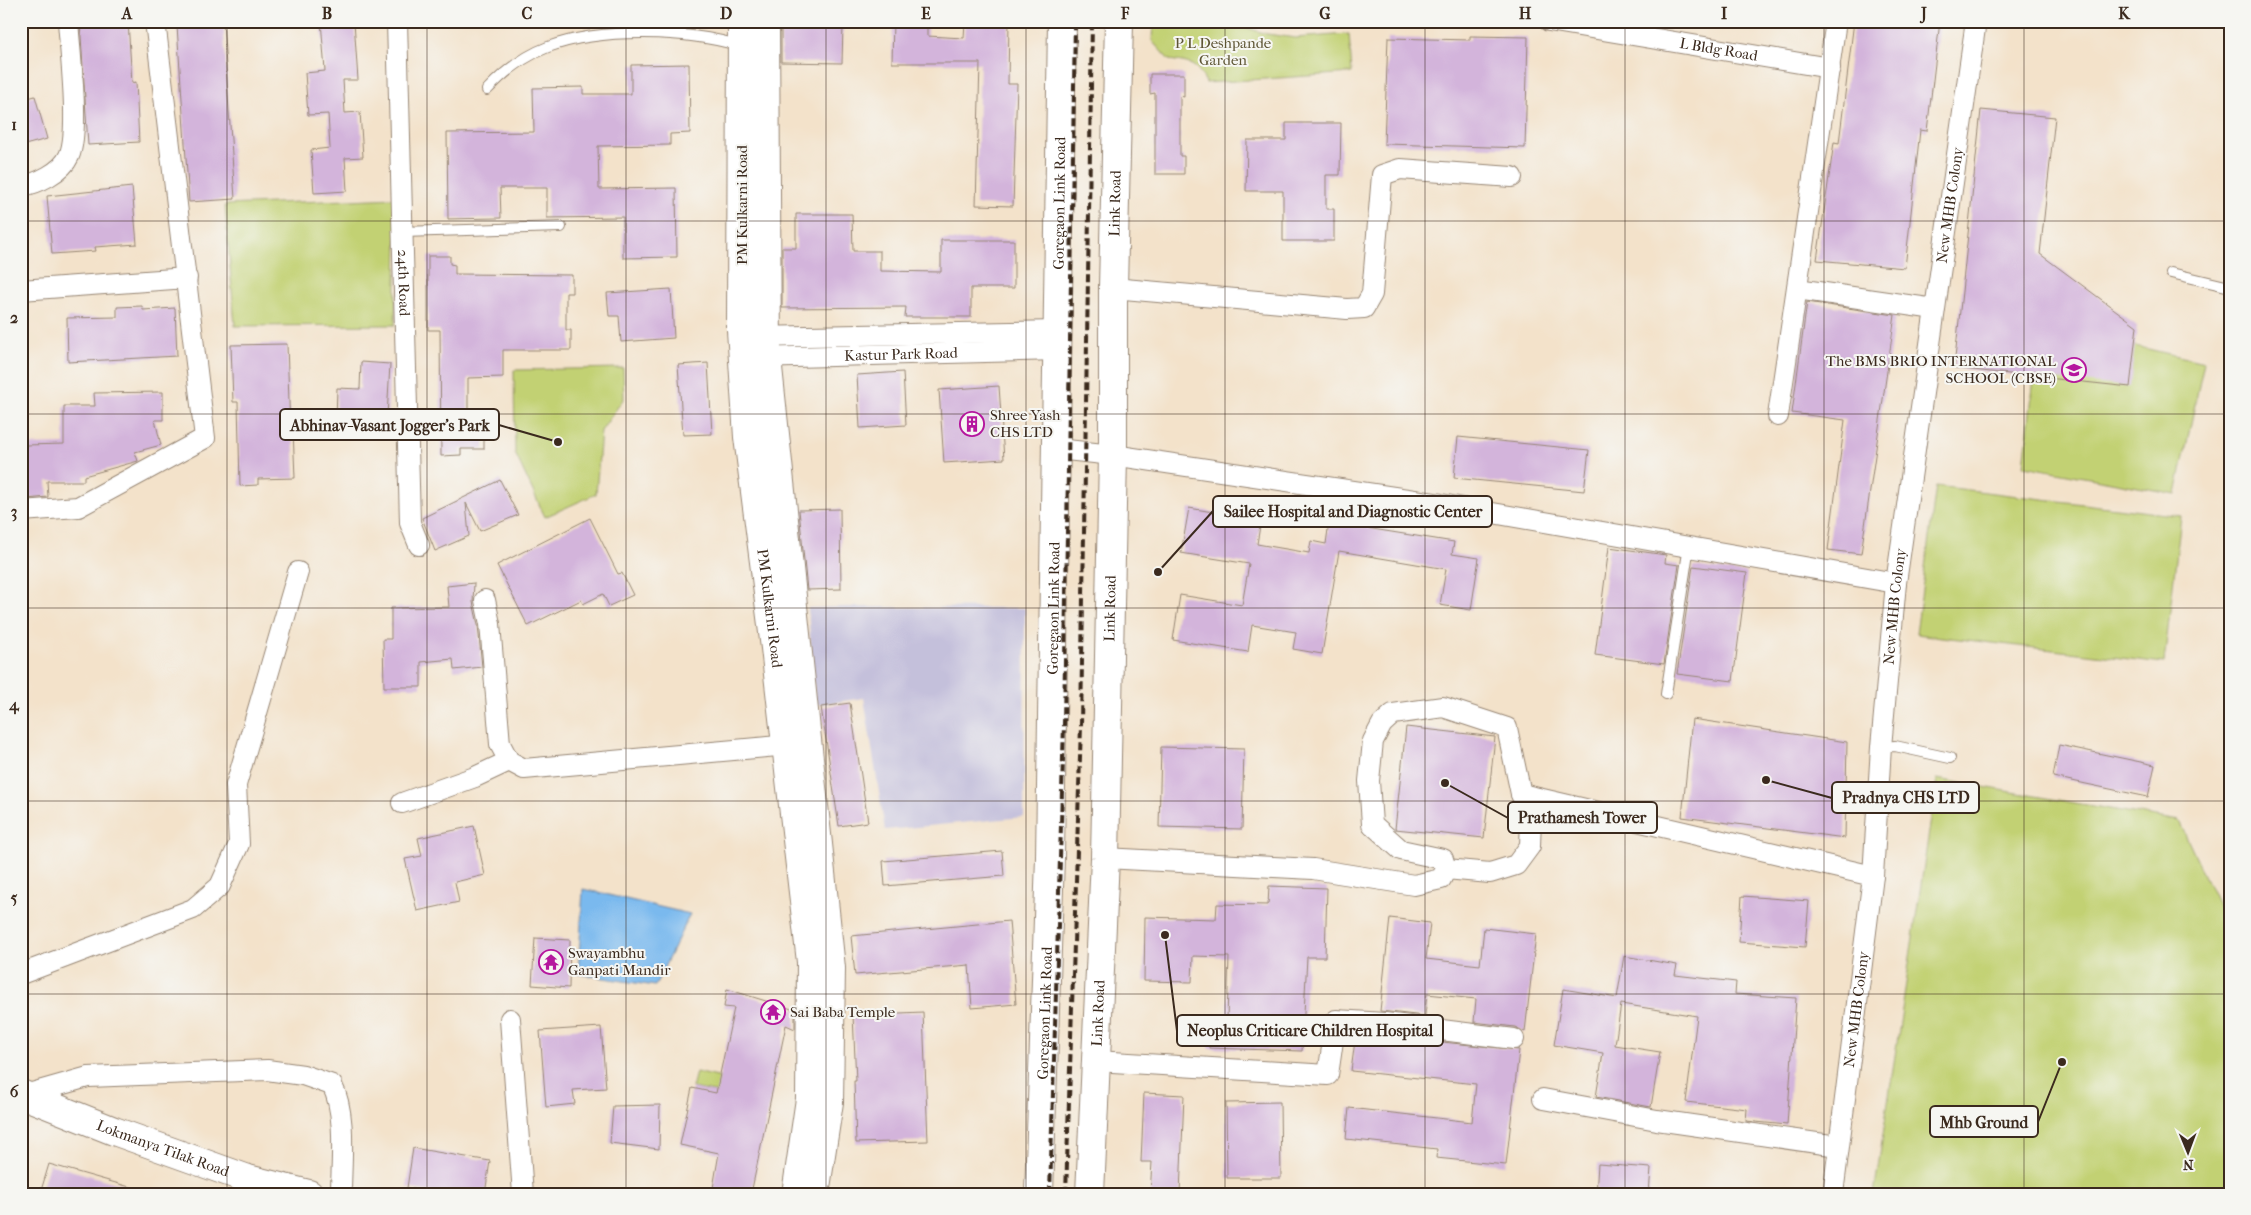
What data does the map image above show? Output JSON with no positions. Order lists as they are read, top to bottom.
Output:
{
  "streets": {
    "main road": [
      "Goregaon Link Road",
      "Link Road",
      "PM Kulkarni Road",
      "Lokmanya Tilak Road"
    ],
    "street": [
      "L Bldg Road",
      "New MHB Colony",
      "24th Road",
      "Kastur Park Road"
    ]
  },
  "crossings": [
    ["Goregaon Link Road", "Kastur Park Road"],
    ["PM Kulkarni Road", "Kastur Park Road"]
  ],
  "parks": ["P L Deshpande Garden"],
  "places": {
    "school or university": ["The BMS BRIO INTERNATIONAL SCHOOL (CBSE)"],
    "building": ["Shree Yash CHS LTD"],
    "other": [
      "Abhinav-Vasant Jogger's Park",
      "Sailee Hospital and Diagnostic Center",
      "Pradnya CHS LTD",
      "Prathamesh Tower",
      "Neoplus Criticare Children Hospital",
      "Mhb Ground"
    ],
    "temple": ["Swayambhu Ganpati Mandir", "Sai Baba Temple"]
  },
  "north": "bottom",
  "grid": {
    "columns": [
      "A",
      "B",
      "C",
      "D",
      "E",
      "F",
      "G",
      "H",
      "I",
      "J",
      "K"
    ],
    "rows": [
      "1",
      "2",
      "3",
      "4",
      "5",
      "6"
    ]
  }
}
